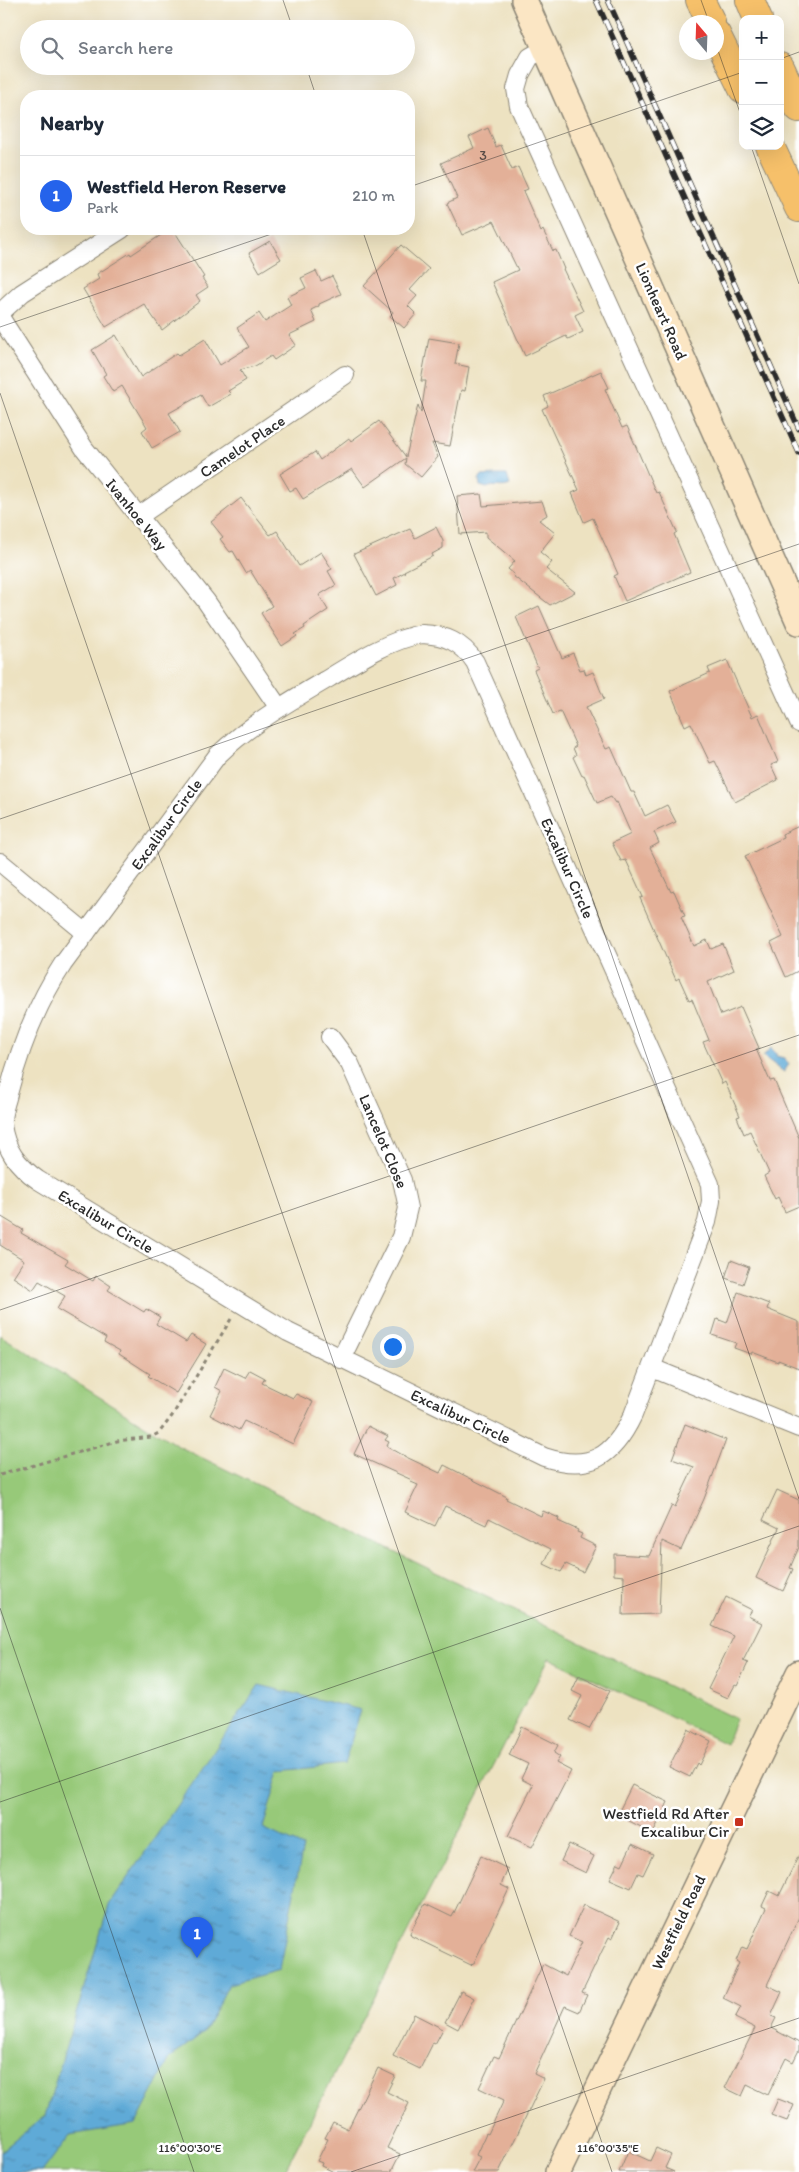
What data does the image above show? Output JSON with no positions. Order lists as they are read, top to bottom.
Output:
{
  "streets": {
    "main road": ["Lionheart Road", "Westfield Road"],
    "street": [
      "Camelot Place",
      "Ivanhoe Way",
      "Excalibur Circle",
      "Lancelot Close"
    ]
  },
  "crossings": [
    ["Camelot Place", "Ivanhoe Way"],
    ["Ivanhoe Way", "Excalibur Circle"],
    ["Excalibur Circle", "Lancelot Close"]
  ],
  "places": {
    "transit": ["Westfield Rd After Excalibur Cir"]
  },
  "house_numbers": ["3"],
  "north": "top",
  "page": {
    "map_buttons": ["+", "−"],
    "search": "Search here",
    "heading": "Nearby",
    "list": [
      {
        "mark": "1",
        "name": "Westfield Heron Reserve",
        "note": "Park",
        "value": "210 m"
      }
    ],
    "pins": "1"
  },
  "coordinates": ["116°00'30\"E", "116°00'35\"E"]
}
